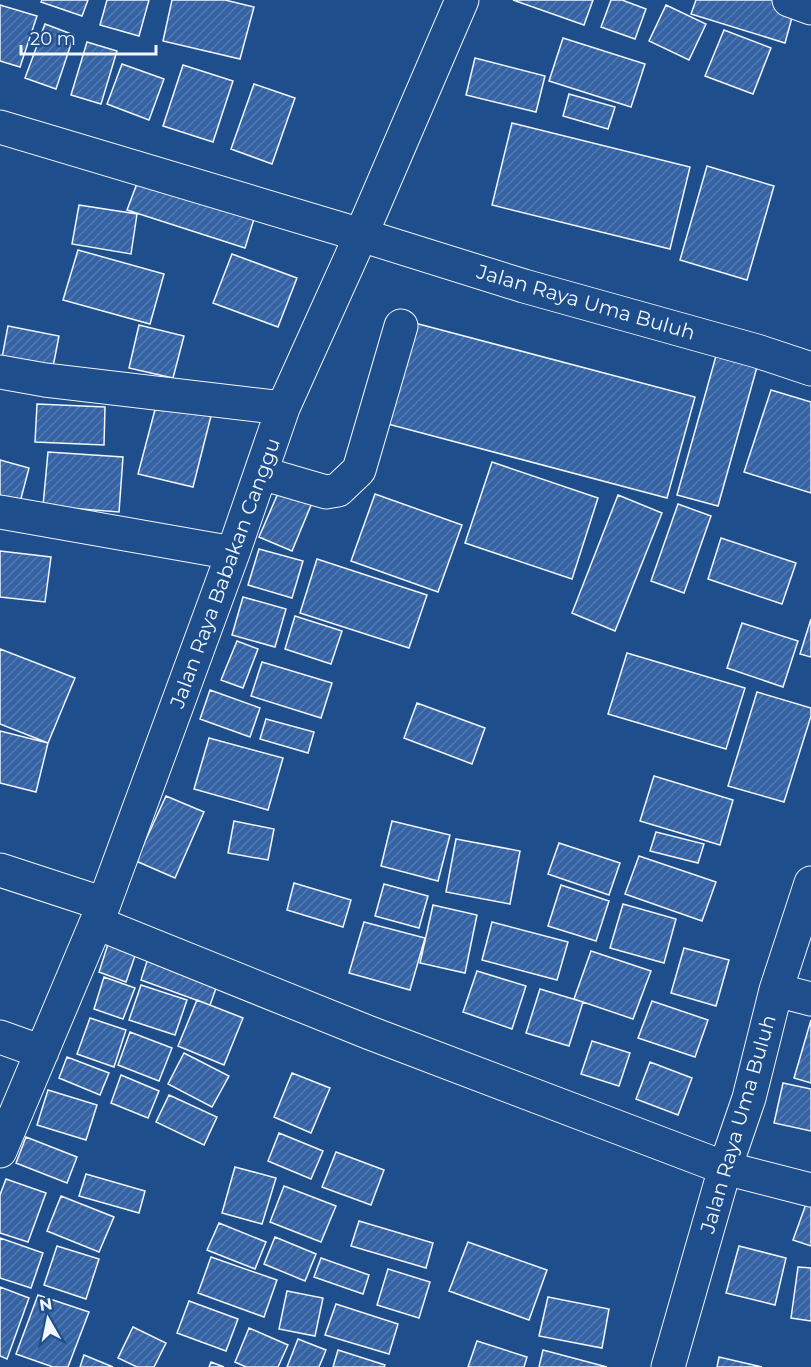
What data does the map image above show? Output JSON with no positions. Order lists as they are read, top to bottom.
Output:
{
  "streets": {
    "street": ["Jalan Raya Uma Buluh", "Jalan Raya Babakan Canggu"]
  },
  "crossings": [
    ["Jalan Raya Uma Buluh", "Jalan Raya Babakan Canggu"]
  ],
  "scale_bar": "20 m",
  "north": "top"
}
